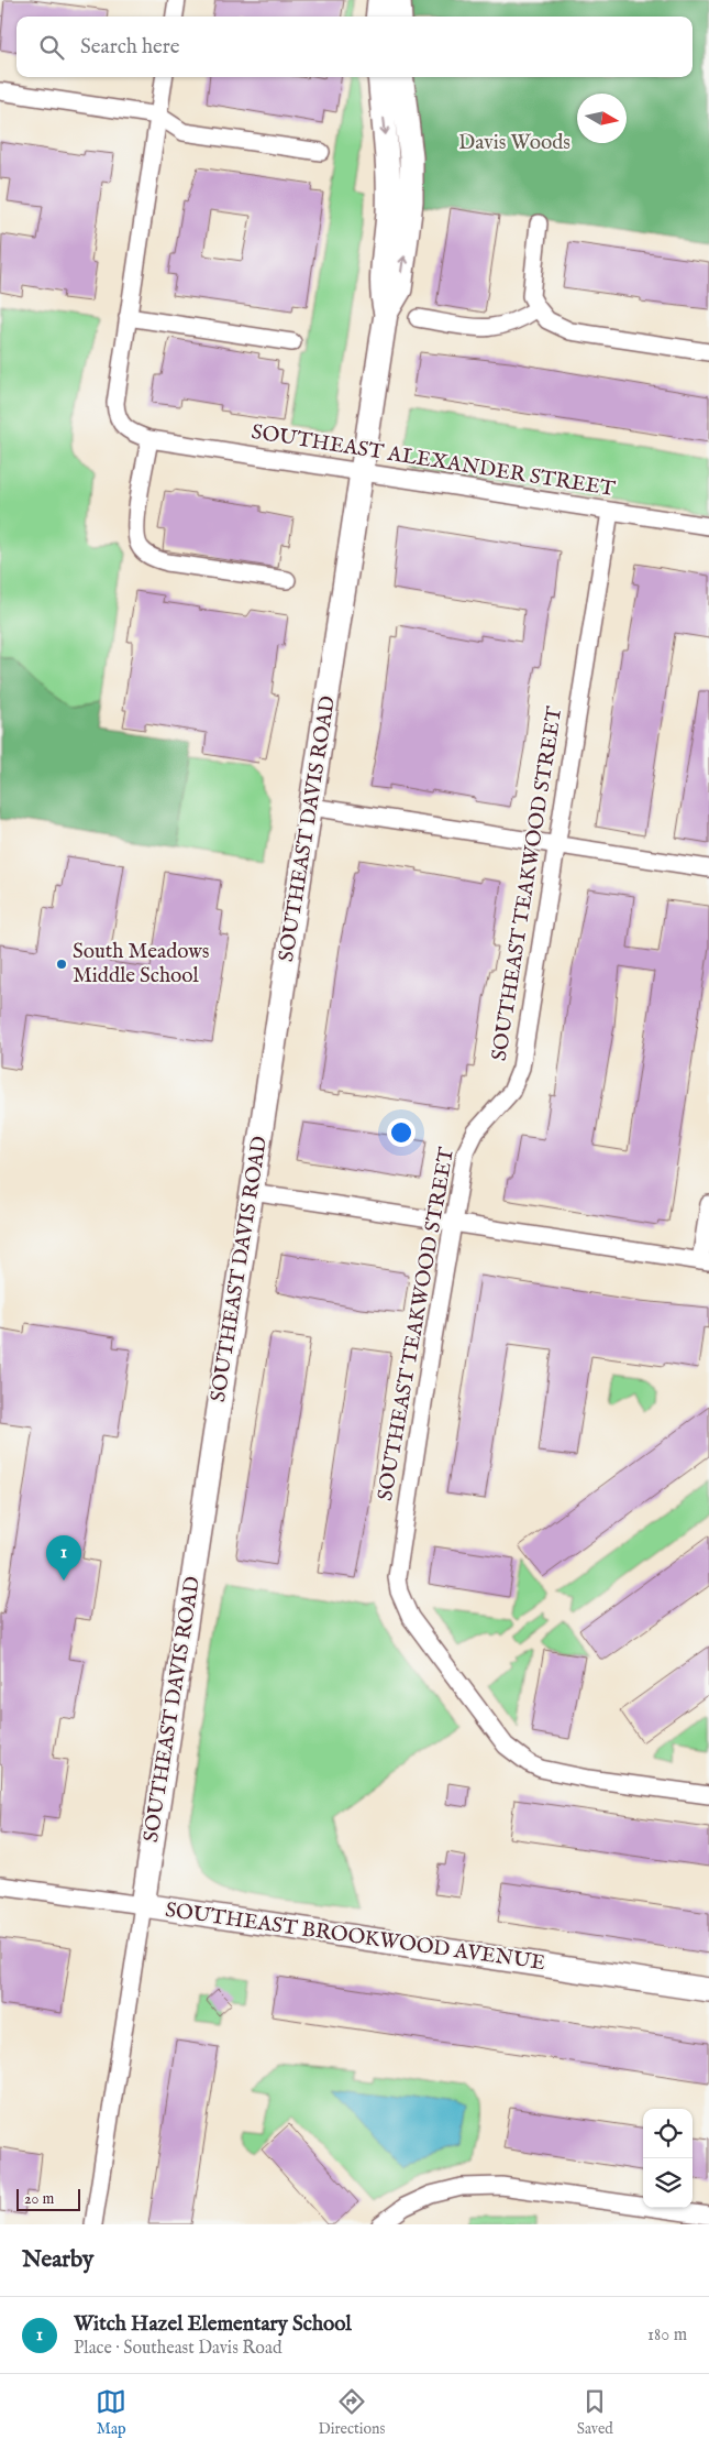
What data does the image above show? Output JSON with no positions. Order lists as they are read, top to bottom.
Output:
{
  "streets": {
    "street": [
      "SOUTHEAST ALEXANDER STREET",
      "SOUTHEAST DAVIS ROAD",
      "SOUTHEAST TEAKWOOD STREET",
      "SOUTHEAST BROOKWOOD AVENUE"
    ]
  },
  "crossings": [
    ["SOUTHEAST ALEXANDER STREET", "SOUTHEAST DAVIS ROAD"],
    ["SOUTHEAST ALEXANDER STREET", "SOUTHEAST TEAKWOOD STREET"],
    ["SOUTHEAST DAVIS ROAD", "SOUTHEAST BROOKWOOD AVENUE"]
  ],
  "parks": ["Davis Woods"],
  "places": ["South Meadows Middle School"],
  "scale_bar": "20 m",
  "north": "right",
  "page": {
    "search": "Search here",
    "pins": "1",
    "scale": "20 m",
    "heading": "Nearby",
    "list": [
      {
        "mark": "1",
        "name": "Witch Hazel Elementary School",
        "note": "Place · Southeast Davis Road",
        "value": "180 m"
      }
    ],
    "nav": ["Map", "Directions", "Saved"]
  }
}
